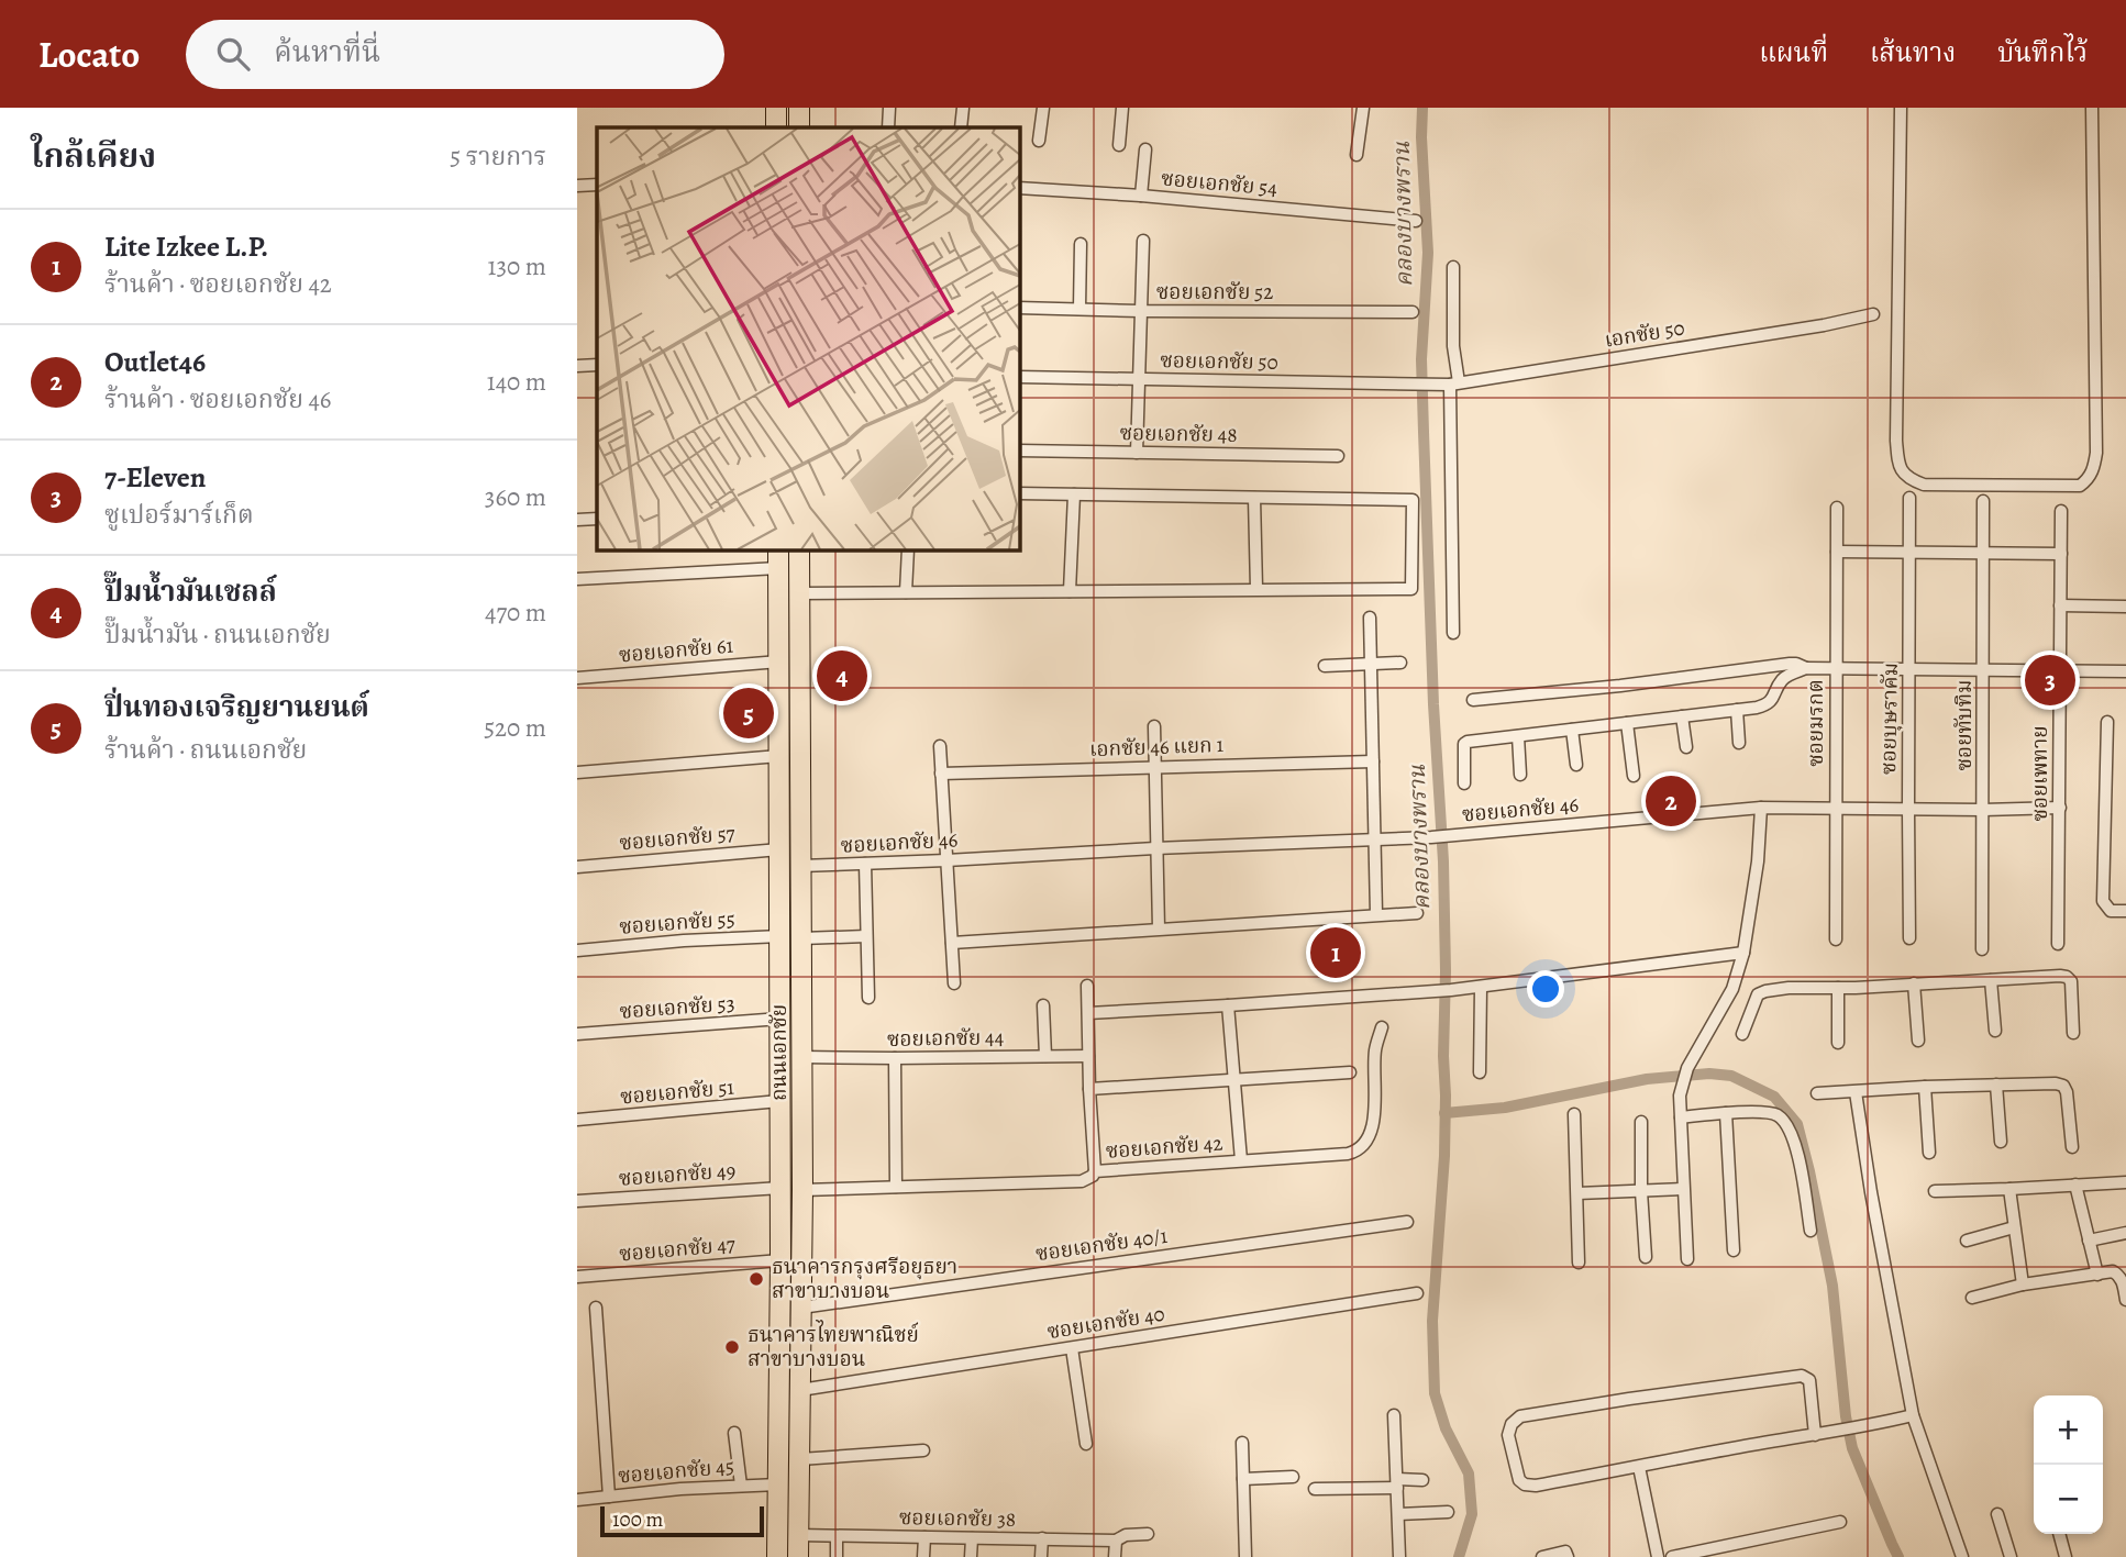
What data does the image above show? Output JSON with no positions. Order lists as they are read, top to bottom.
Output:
{
  "streets": {
    "main road": ["ถนนเอกชัย"],
    "street": [
      "ซอยเอกชัย 54",
      "ซอยเอกชัย 52",
      "เอกชัย 50",
      "ซอยเอกชัย 50",
      "ซอยเอกชัย 48",
      "ซอยเอกชัย 61",
      "ซอยบุษราคัม",
      "ซอยมรกต",
      "ซอยทับทิม",
      "เอกชัย 46 แยก 1",
      "ซอยเพทาย",
      "ซอยเอกชัย 46",
      "ซอยเอกชัย 57",
      "ซอยเอกชัย 55",
      "ซอยเอกชัย 53",
      "ซอยเอกชัย 44",
      "ซอยเอกชัย 51",
      "ซอยเอกชัย 42",
      "ซอยเอกชัย 49",
      "ซอยเอกชัย 40/1",
      "ซอยเอกชัย 47",
      "ซอยเอกชัย 40",
      "ซอยเอกชัย 45",
      "ซอยเอกชัย 38"
    ]
  },
  "crossings": [
    ["เอกชัย 50", "ซอยเอกชัย 50"],
    ["ซอยเอกชัย 61", "ถนนเอกชัย"],
    ["ซอยบุษราคัม", "ซอยเอกชัย 46"],
    ["ซอยมรกต", "ซอยเอกชัย 46"],
    ["ซอยทับทิม", "ซอยเอกชัย 46"],
    ["ซอยเพทาย", "ซอยเอกชัย 46"],
    ["ซอยเอกชัย 46", "ถนนเอกชัย"],
    ["ซอยเอกชัย 57", "ถนนเอกชัย"],
    ["ซอยเอกชัย 55", "ถนนเอกชัย"],
    ["ซอยเอกชัย 53", "ถนนเอกชัย"],
    ["ซอยเอกชัย 44", "ถนนเอกชัย"],
    ["ถนนเอกชัย", "ซอยเอกชัย 51"],
    ["ถนนเอกชัย", "ซอยเอกชัย 42"],
    ["ถนนเอกชัย", "ซอยเอกชัย 49"],
    ["ถนนเอกชัย", "ซอยเอกชัย 40/1"],
    ["ถนนเอกชัย", "ซอยเอกชัย 47"],
    ["ถนนเอกชัย", "ซอยเอกชัย 40"],
    ["ถนนเอกชัย", "ซอยเอกชัย 45"],
    ["ถนนเอกชัย", "ซอยเอกชัย 38"]
  ],
  "water": ["คลองบางพราน"],
  "places": ["ธนาคารกรุงศรีอยุธยา สาขาบางบอน", "ธนาคารไทยพาณิชย์ สาขาบางบอน"],
  "scale_bar": "100 m",
  "page": {
    "header": "Locato",
    "search": "ค้นหาที่นี่",
    "nav": ["แผนที่", "เส้นทาง", "บันทึกไว้"],
    "heading": ["ใกล้เคียง", "5 รายการ"],
    "list": [
      {
        "mark": "1",
        "name": "Lite Izkee L.P.",
        "note": "ร้านค้า · ซอยเอกชัย 42",
        "value": "130 m"
      },
      {
        "mark": "2",
        "name": "Outlet46",
        "note": "ร้านค้า · ซอยเอกชัย 46",
        "value": "140 m"
      },
      {
        "mark": "3",
        "name": "7-Eleven",
        "note": "ซูเปอร์มาร์เก็ต",
        "value": "360 m"
      },
      {
        "mark": "4",
        "name": "ปั๊มน้ำมันเชลล์",
        "note": "ปั๊มน้ำมัน · ถนนเอกชัย",
        "value": "470 m"
      },
      {
        "mark": "5",
        "name": "ปิ่นทองเจริญยานยนต์",
        "note": "ร้านค้า · ถนนเอกชัย",
        "value": "520 m"
      }
    ],
    "pins": [
      "4",
      "3",
      "5",
      "2",
      "1"
    ],
    "map_buttons": ["+", "−"],
    "scale": "100 m"
  }
}
